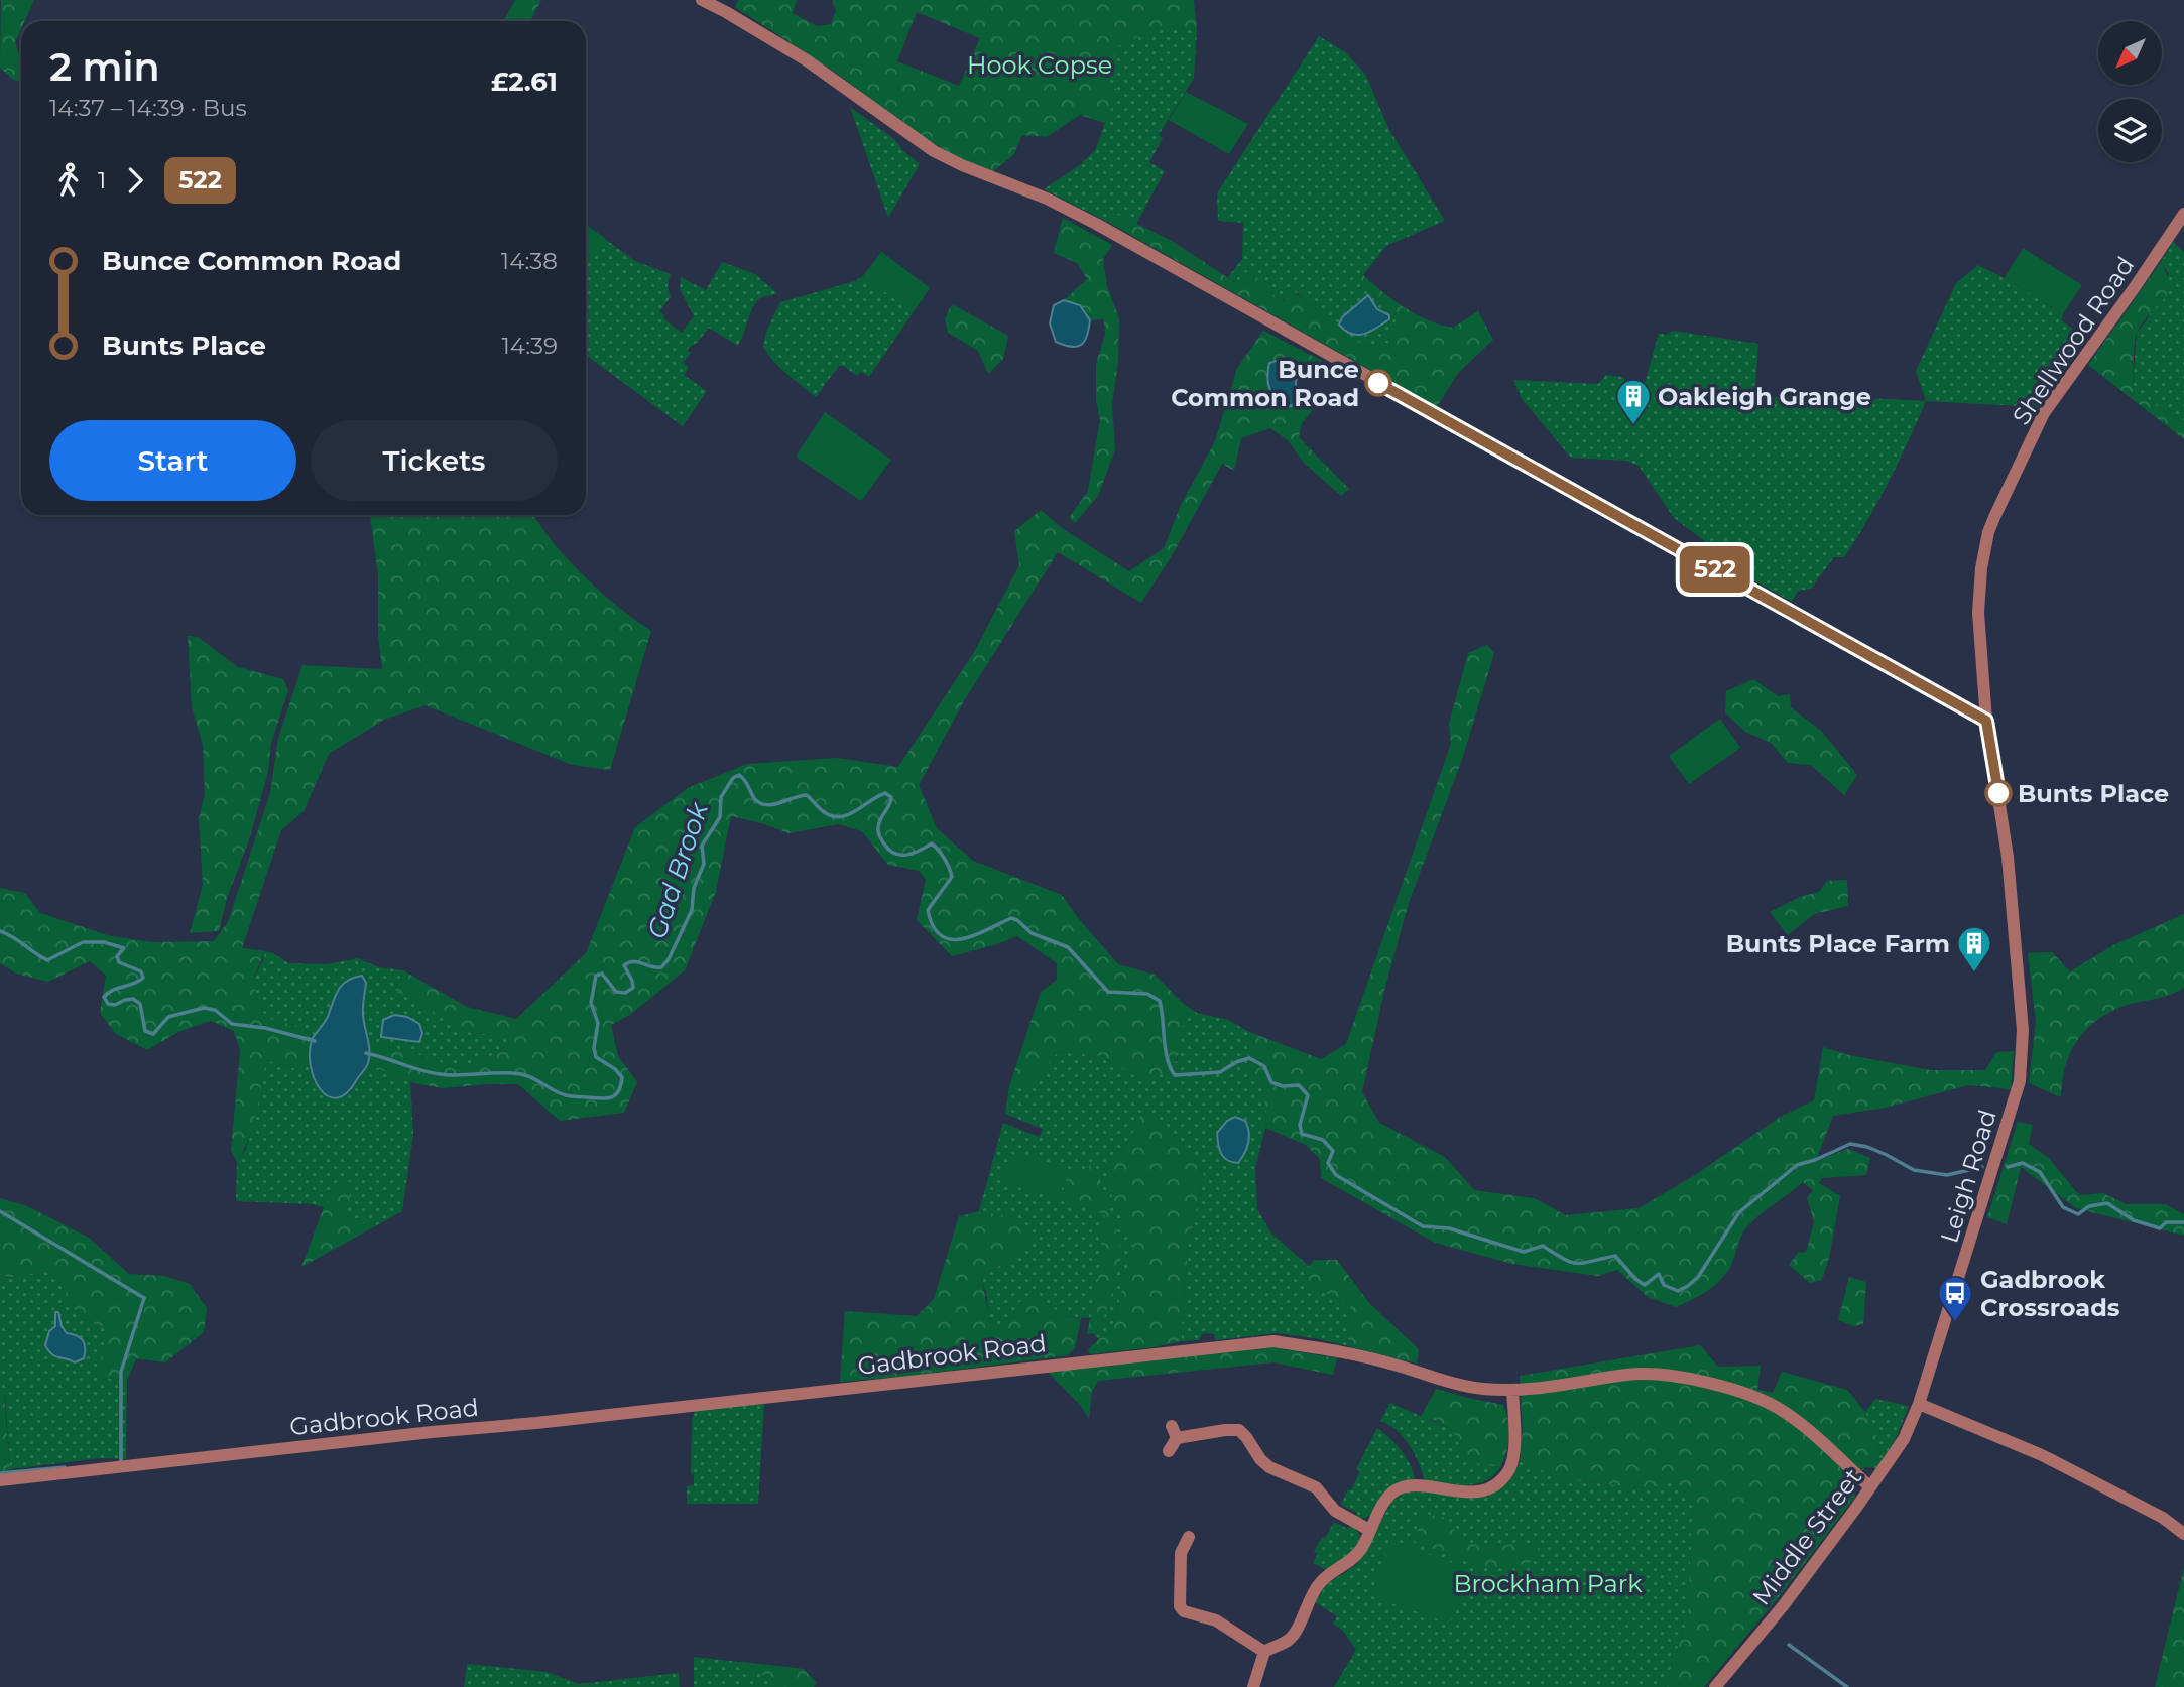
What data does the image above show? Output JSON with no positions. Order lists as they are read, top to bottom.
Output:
{
  "streets": {
    "street": [
      "Shellwood Road",
      "Leigh Road",
      "Gadbrook Road",
      "Middle Street"
    ]
  },
  "crossings": [
    ["Shellwood Road", "Leigh Road"],
    ["Leigh Road", "Middle Street"],
    ["Gadbrook Road", "Middle Street"]
  ],
  "water": ["Gad Brook"],
  "parks": ["Hook Copse", "Brockham Park"],
  "places": {
    "other": ["Bunce Common Road", "Bunts Place"],
    "building": ["Oakleigh Grange", "Bunts Place Farm"],
    "bus stop": ["Gadbrook Crossroads"]
  },
  "lines": ["bus line 522"],
  "north": "bottom left",
  "page": {
    "on_map": "522",
    "heading": ["2 min", "14:37 – 14:39 · Bus", "£2.61"],
    "legs": ["1", "522"],
    "list": [
      {
        "name": "Bunce Common Road",
        "value": "14:38"
      },
      {
        "name": "Bunts Place",
        "value": "14:39"
      }
    ],
    "buttons": ["Start", "Tickets"]
  }
}
